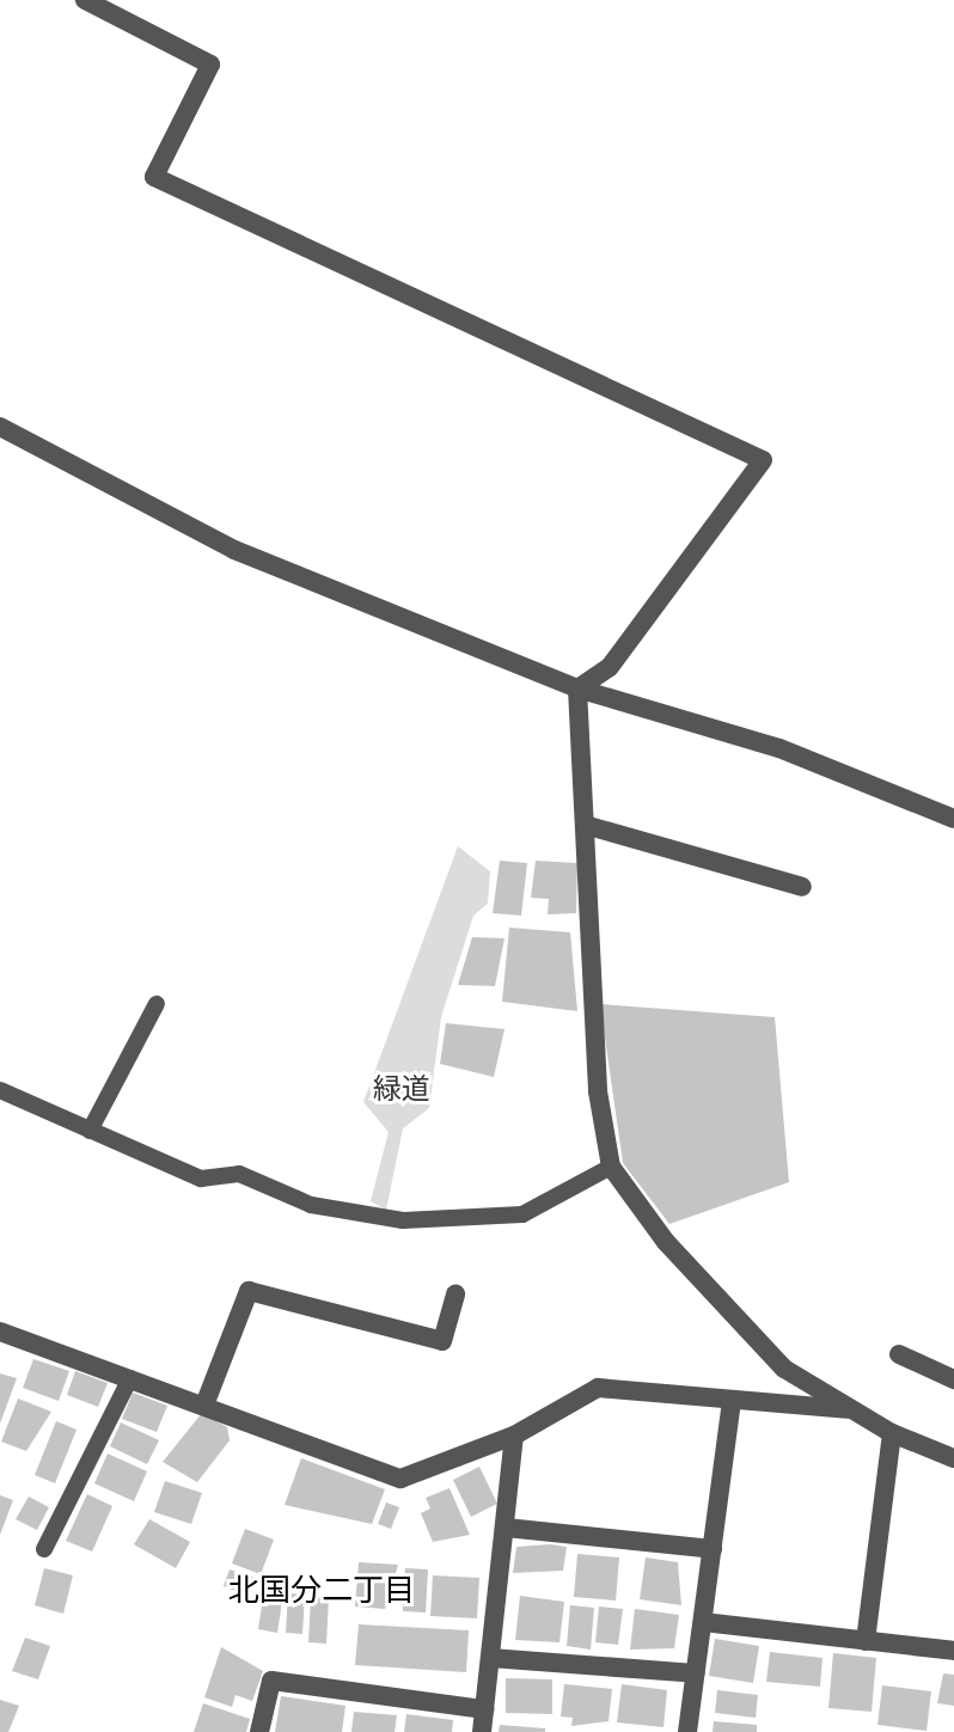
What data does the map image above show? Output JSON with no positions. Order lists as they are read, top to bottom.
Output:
{
  "districts": ["北国分二丁目"],
  "parks": ["緑道"]
}
